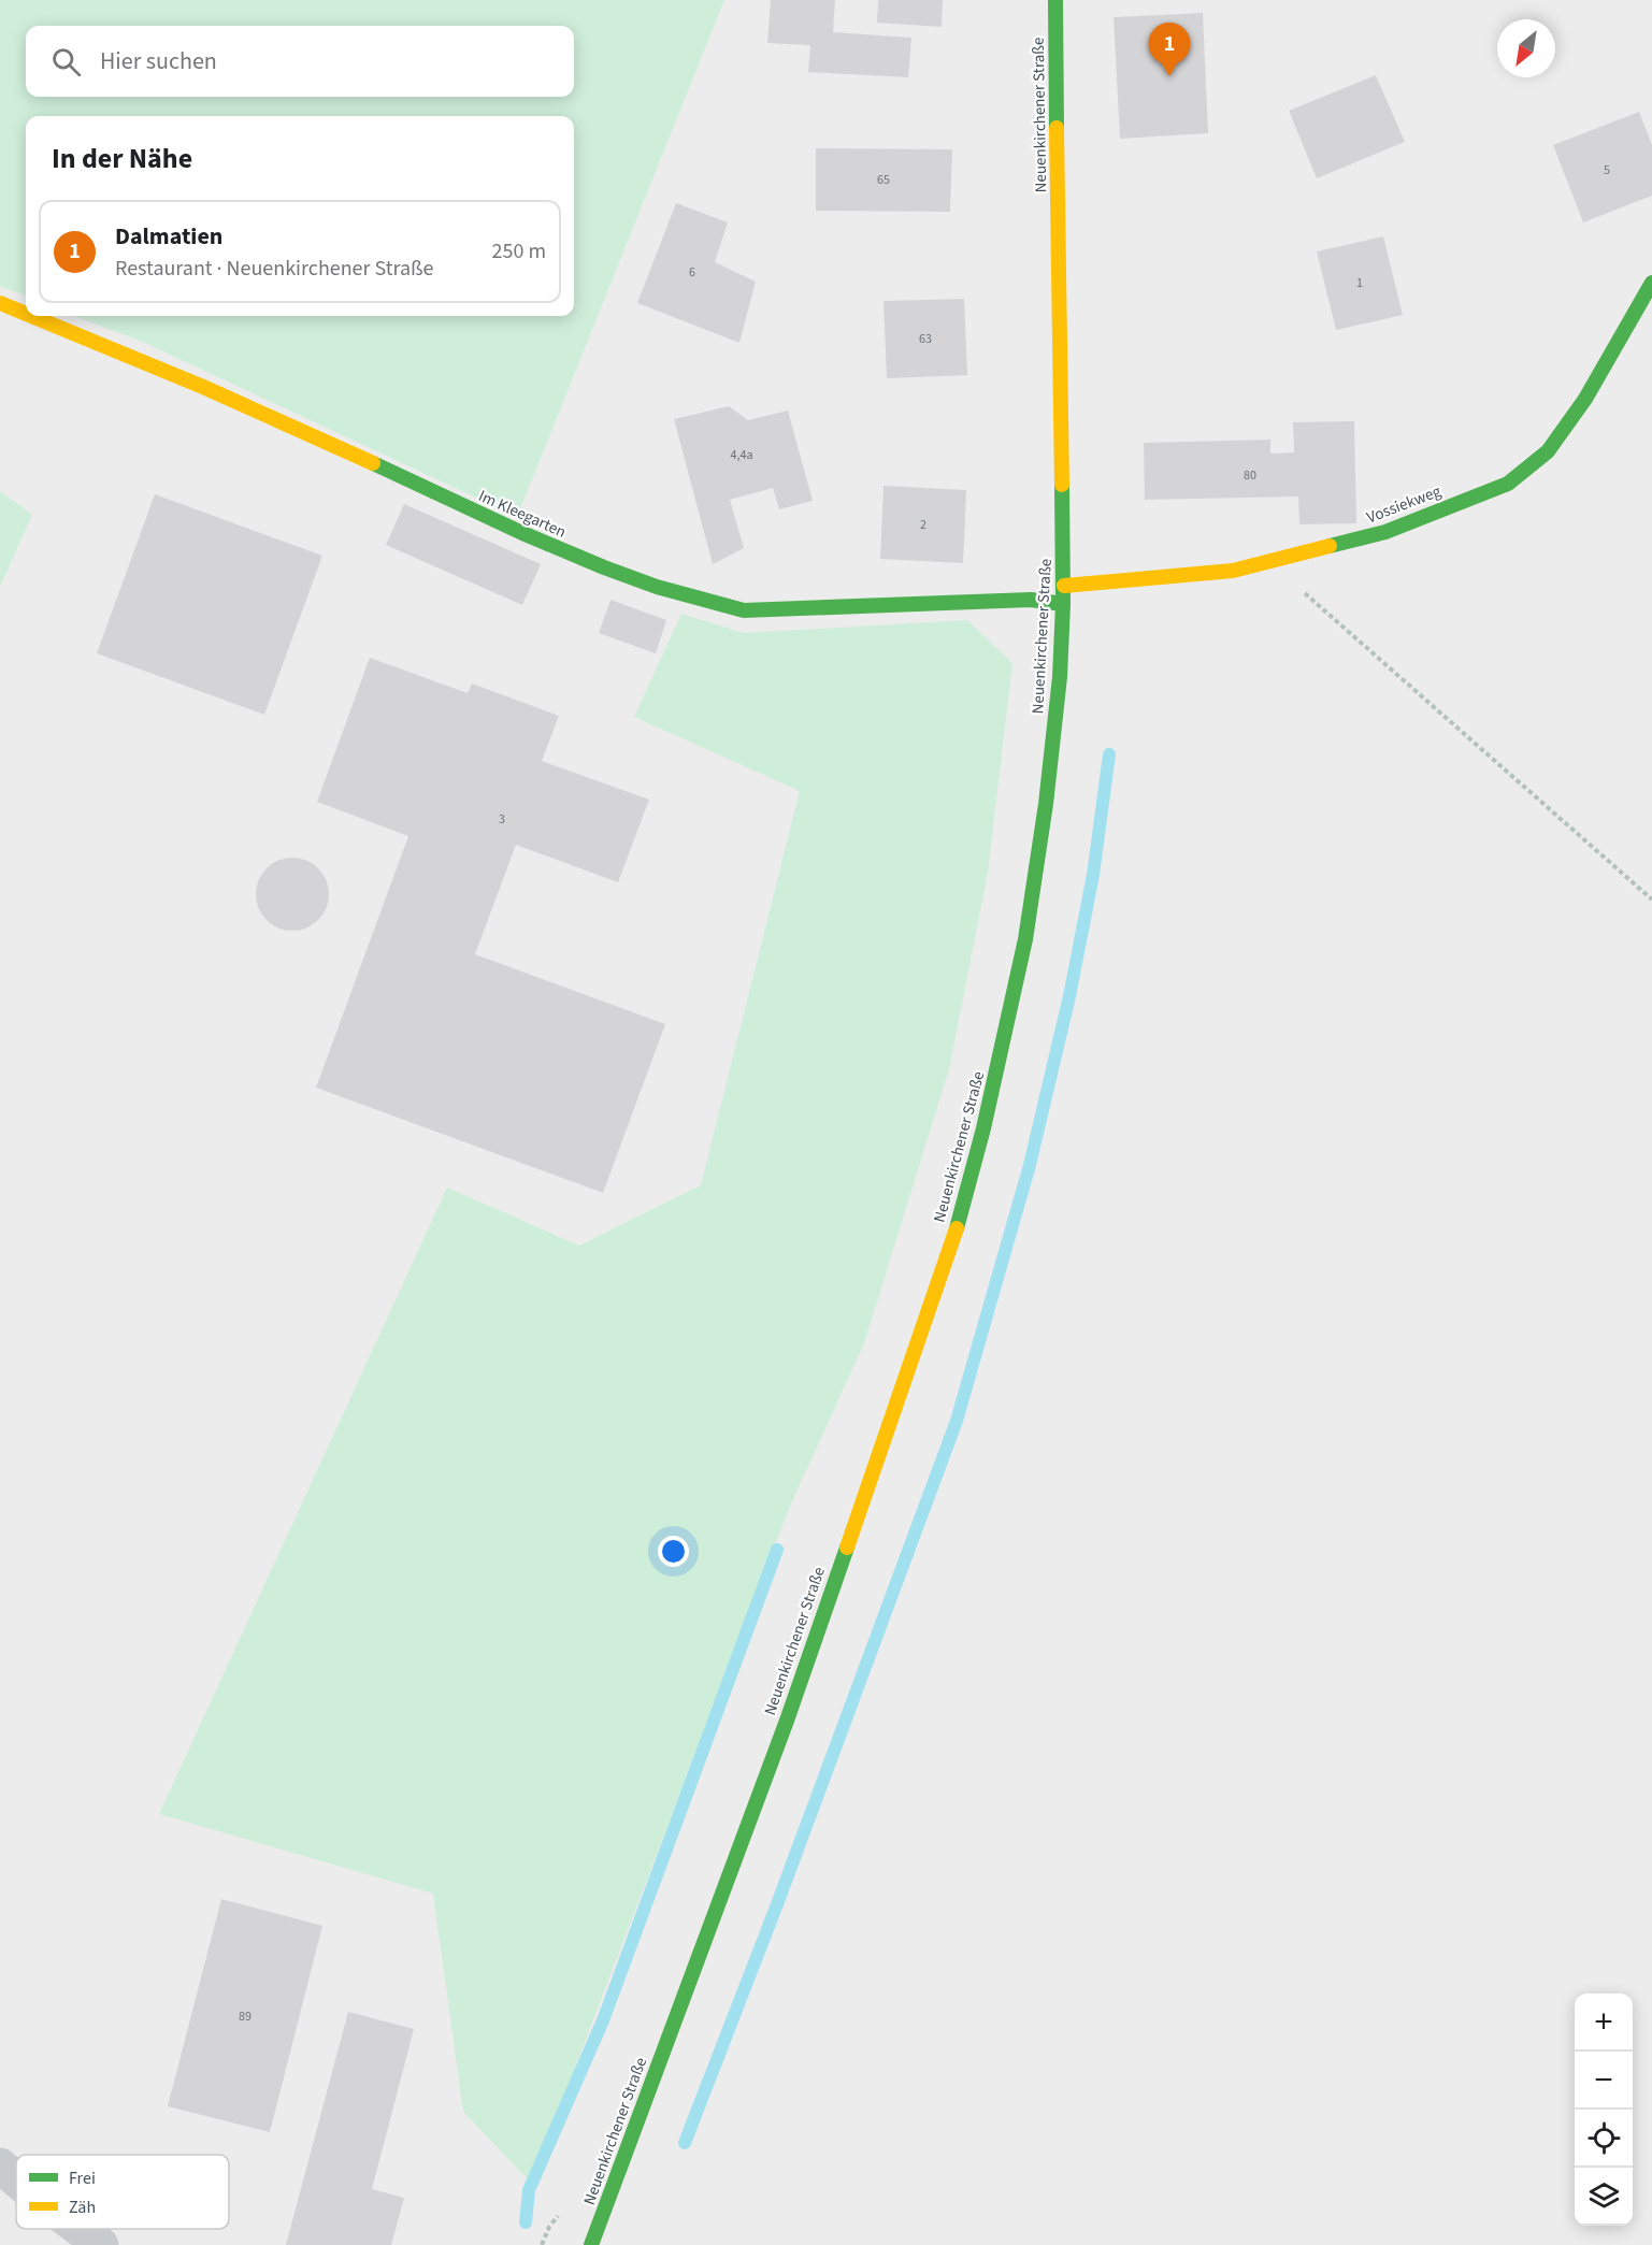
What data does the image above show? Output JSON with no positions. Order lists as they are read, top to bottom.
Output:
{
  "streets": {
    "main road": ["Neuenkirchener Straße", "Vossiekweg", "Im Kleegarten"]
  },
  "crossings": [
    ["Neuenkirchener Straße", "Vossiekweg"],
    ["Neuenkirchener Straße", "Im Kleegarten"]
  ],
  "house_numbers": [
    "5",
    "65",
    "6",
    "1",
    "63",
    "4,4a",
    "80",
    "2",
    "3",
    "89"
  ],
  "legend": ["Frei", "Zäh"],
  "north": "bottom left",
  "page": {
    "pins": "1",
    "search": "Hier suchen",
    "heading": "In der Nähe",
    "list": [
      {
        "mark": "1",
        "name": "Dalmatien",
        "note": "Restaurant · Neuenkirchener Straße",
        "value": "250 m"
      }
    ],
    "map_buttons": ["+", "−"]
  }
}
